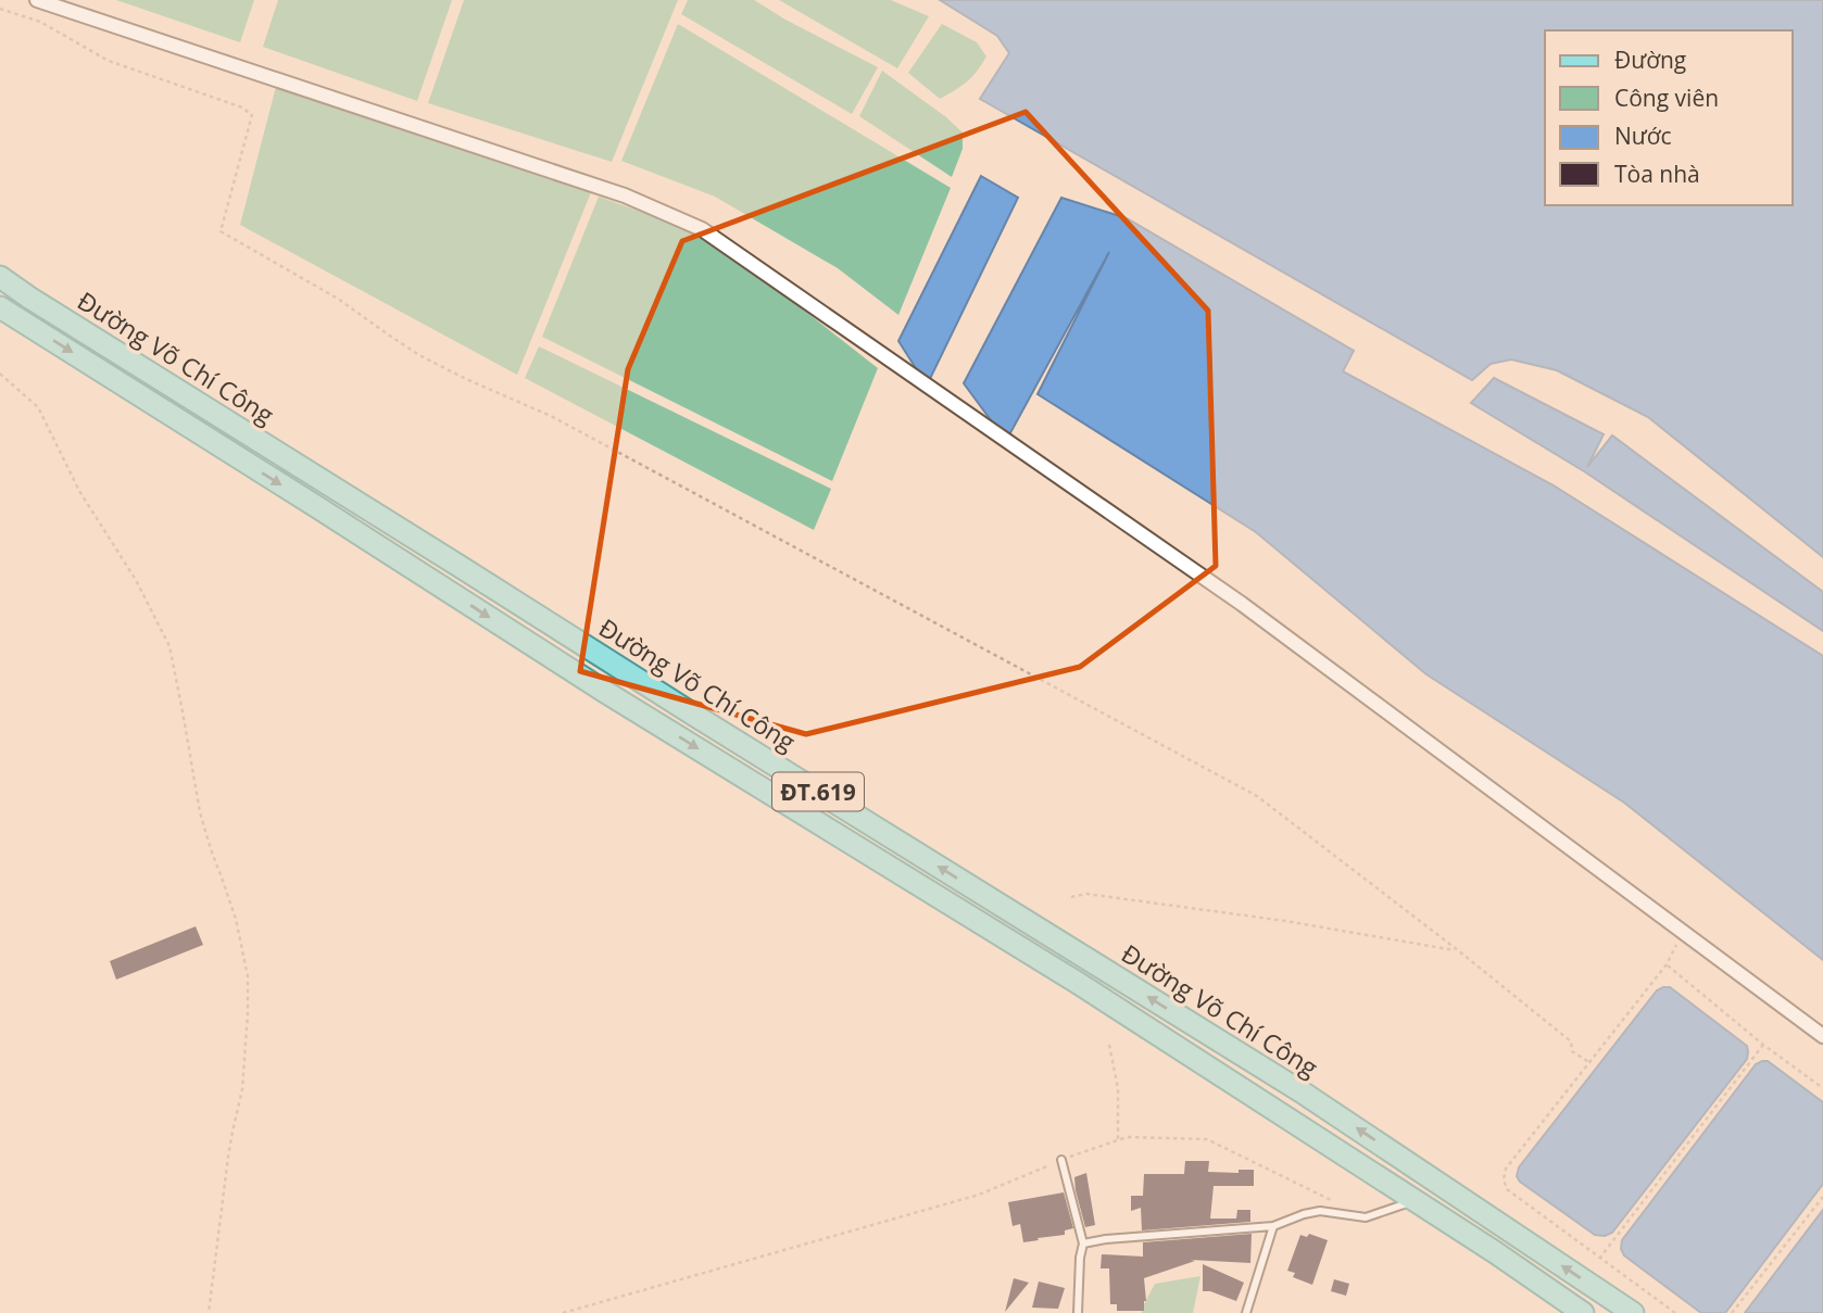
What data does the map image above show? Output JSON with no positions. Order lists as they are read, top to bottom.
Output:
{
  "streets": {
    "main road": ["Đường Võ Chí Công", "ĐT.619"]
  },
  "legend": [
    "Đường",
    "Công viên",
    "Nước",
    "Tòa nhà"
  ]
}
